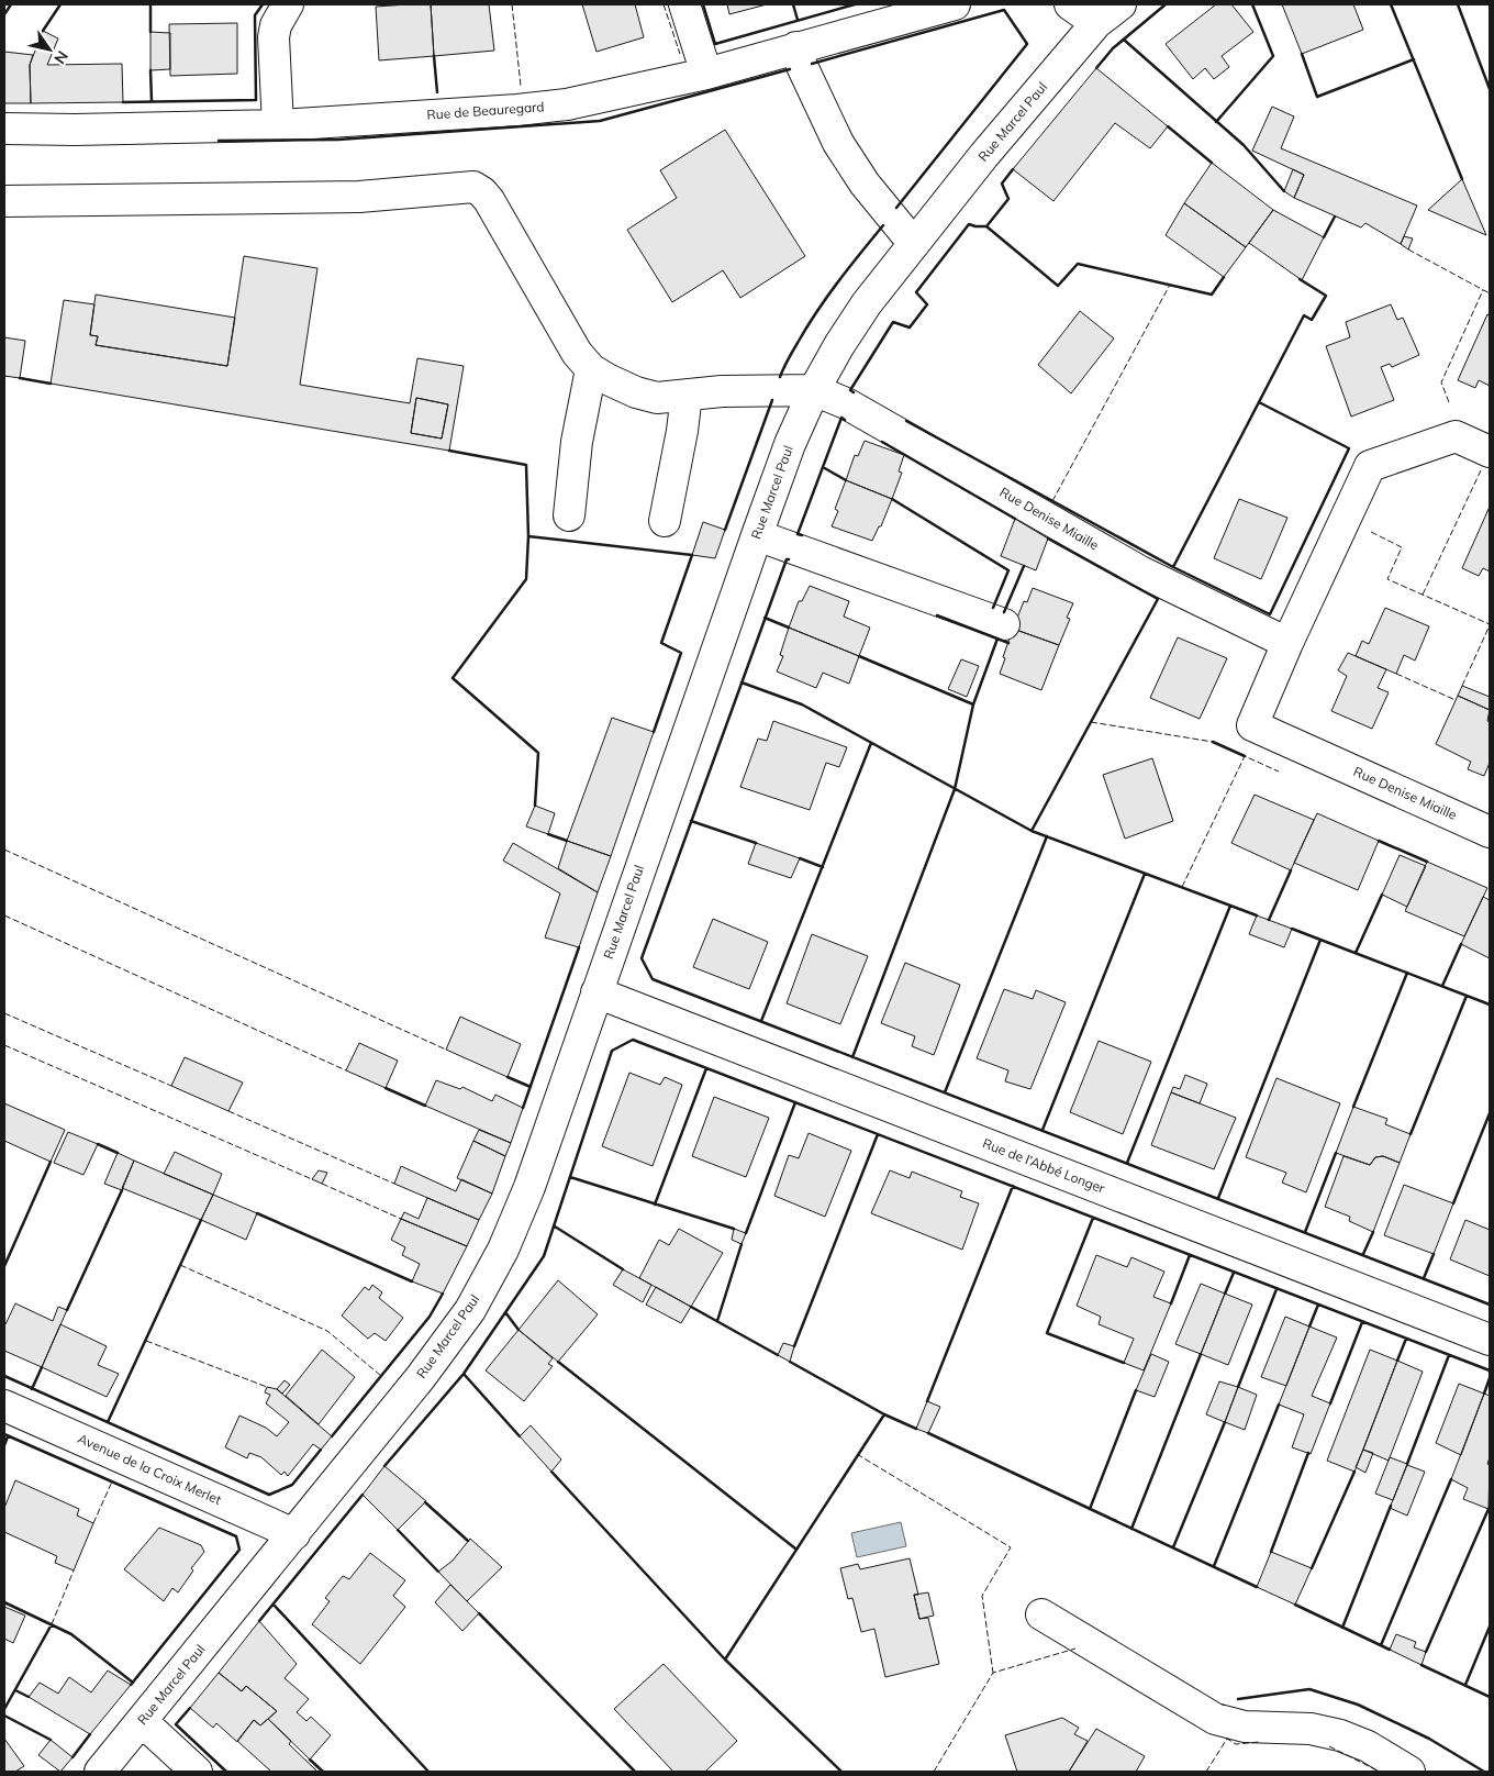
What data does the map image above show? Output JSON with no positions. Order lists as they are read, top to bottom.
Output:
{
  "streets": {
    "street": [
      "Rue de Beauregard",
      "Rue Marcel Paul",
      "Rue Denise Miaille",
      "Rue de l’Abbé Longer",
      "Avenue de la Croix Merlet"
    ]
  },
  "crossings": [
    ["Rue Marcel Paul", "Rue Denise Miaille"],
    ["Rue Marcel Paul", "Rue de l’Abbé Longer"],
    ["Rue Marcel Paul", "Avenue de la Croix Merlet"]
  ],
  "north": "bottom right"
}
